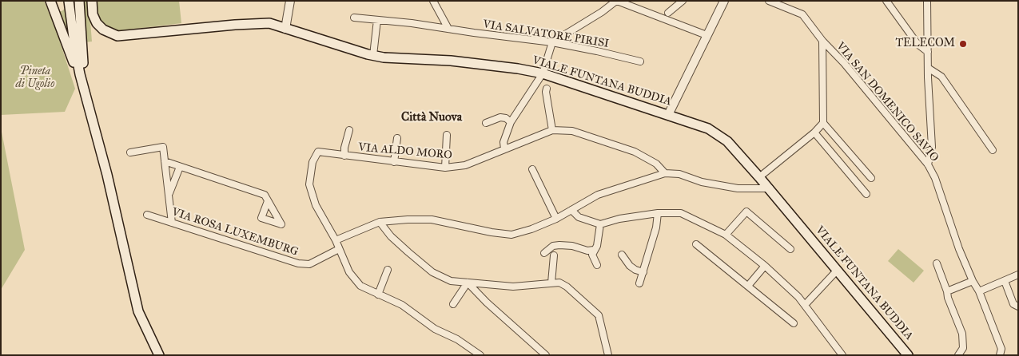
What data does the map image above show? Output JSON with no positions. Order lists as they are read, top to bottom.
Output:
{
  "streets": {
    "main road": ["VIALE FUNTANA BUDDIA"],
    "street": [
      "VIA SALVATORE PIRISI",
      "VIA SAN DOMENICO SAVIO",
      "VIA ALDO MORO",
      "VIA ROSA LUXEMBURG"
    ]
  },
  "districts": ["Città Nuova"],
  "parks": ["Pineta di Ugolio"],
  "places": ["TELECOM"]
}
